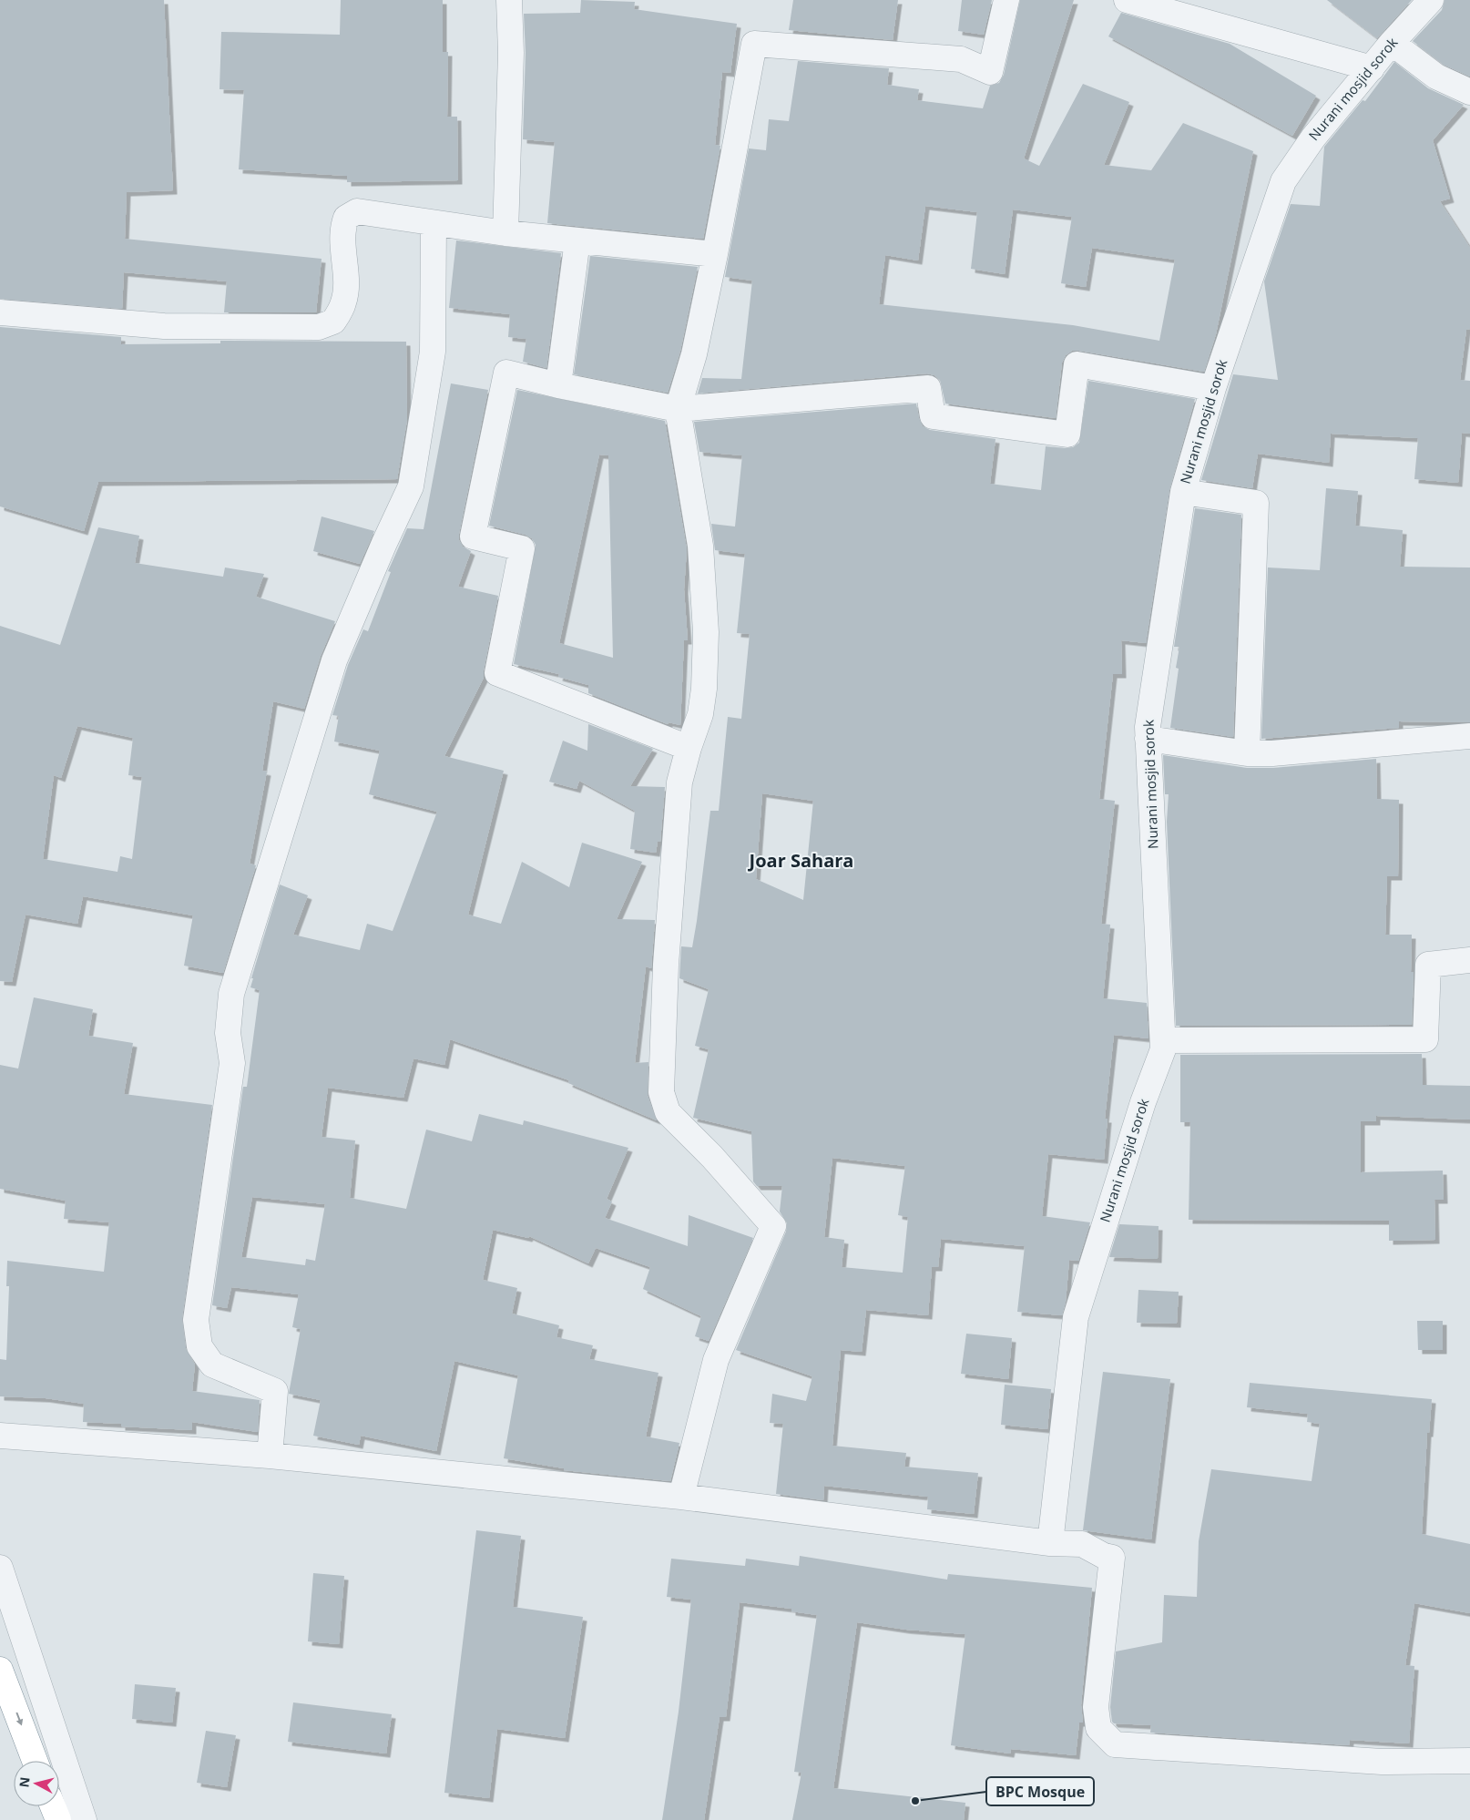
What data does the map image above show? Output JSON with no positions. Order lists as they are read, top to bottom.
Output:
{
  "streets": {
    "street": ["Nurani mosjid sorok"]
  },
  "districts": ["Joar Sahara"],
  "places": ["BPC Mosque"],
  "north": "left"
}
